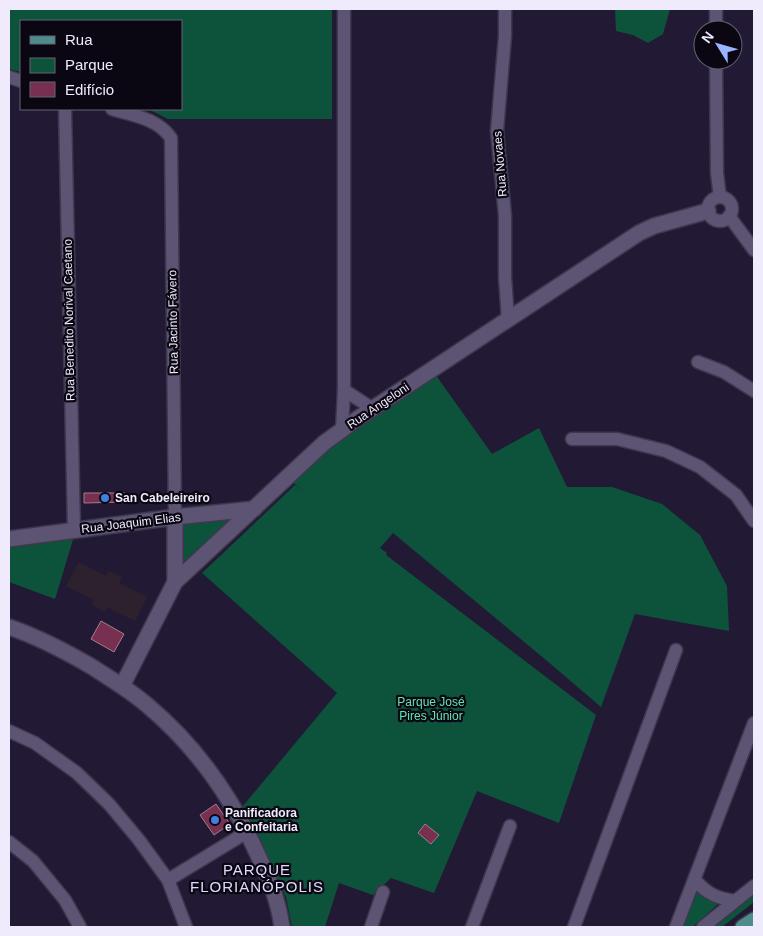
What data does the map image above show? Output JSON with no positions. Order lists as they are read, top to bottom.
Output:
{
  "streets": {
    "street": [
      "Rua Novaes",
      "Rua Benedito Norival Caetano",
      "Rua Jacinto Fávero",
      "Rua Angeloni",
      "Rua Joaquim Elias"
    ]
  },
  "crossings": [
    ["Rua Novaes", "Rua Angeloni"],
    ["Rua Benedito Norival Caetano", "Rua Joaquim Elias"],
    ["Rua Jacinto Fávero", "Rua Joaquim Elias"],
    ["Rua Angeloni", "Rua Joaquim Elias"]
  ],
  "districts": ["PARQUE FLORIANÓPOLIS"],
  "parks": ["Parque José Pires Júnior"],
  "places": ["San Cabeleireiro", "Panificadora e Confeitaria"],
  "legend": ["Rua", "Parque", "Edifício"],
  "north": "top left"
}
